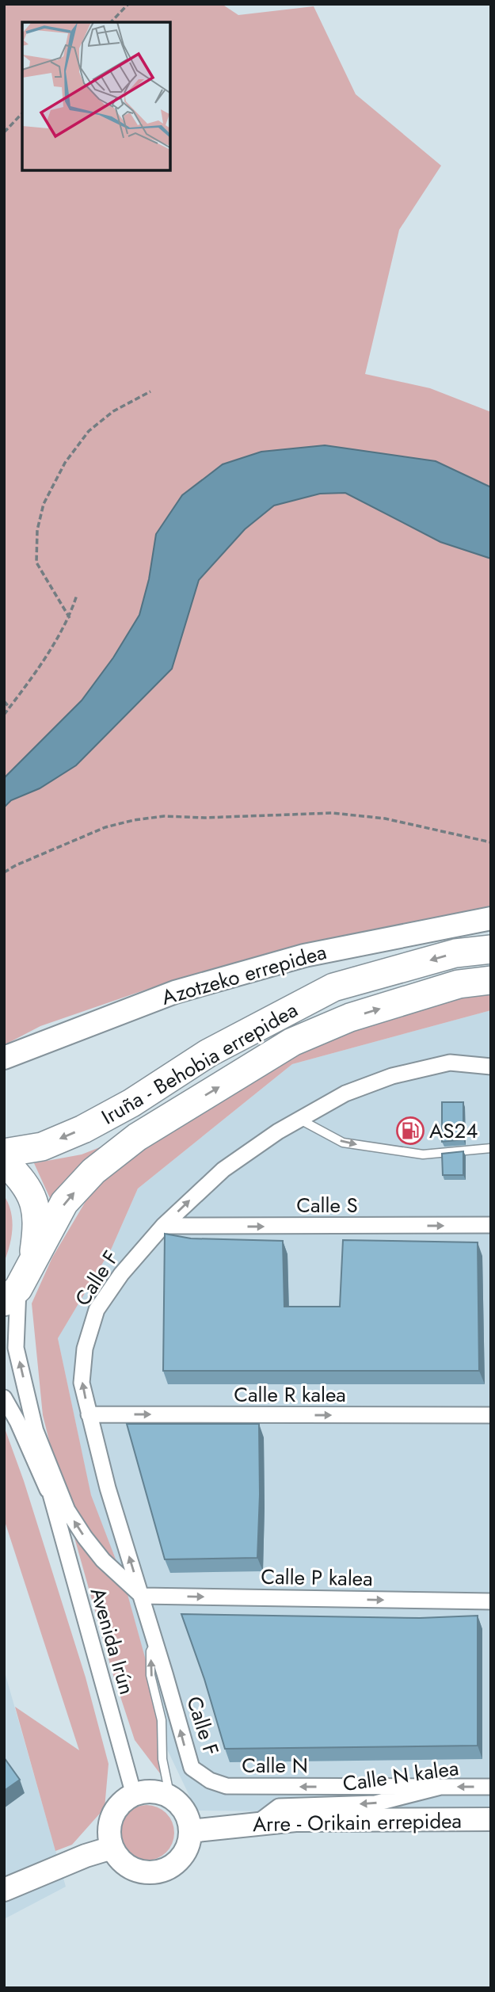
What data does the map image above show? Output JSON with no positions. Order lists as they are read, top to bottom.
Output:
{
  "streets": {
    "highway": ["Iruña - Behobia errepidea"],
    "street": [
      "Azotzeko errepidea",
      "Calle S",
      "Calle F",
      "Calle R kalea",
      "Calle P kalea",
      "Avenida Irún",
      "Calle N",
      "Calle N kalea",
      "Arre - Orikain errepidea"
    ]
  },
  "crossings": [
    ["Iruña - Behobia errepidea", "Avenida Irún"],
    ["Calle S", "Calle F"],
    ["Calle F", "Calle R kalea"],
    ["Calle F", "Calle P kalea"],
    ["Calle F", "Avenida Irún"],
    ["Calle F", "Calle N"],
    ["Calle P kalea", "Avenida Irún"],
    ["Avenida Irún", "Arre - Orikain errepidea"],
    ["Calle N", "Calle N kalea"],
    ["Calle N kalea", "Arre - Orikain errepidea"]
  ],
  "one_way": [
    "Calle S",
    "Calle F",
    "Calle R kalea",
    "Calle P kalea",
    "Calle N",
    "Calle N kalea"
  ],
  "places": {
    "fuel station": ["AS24"]
  }
}
